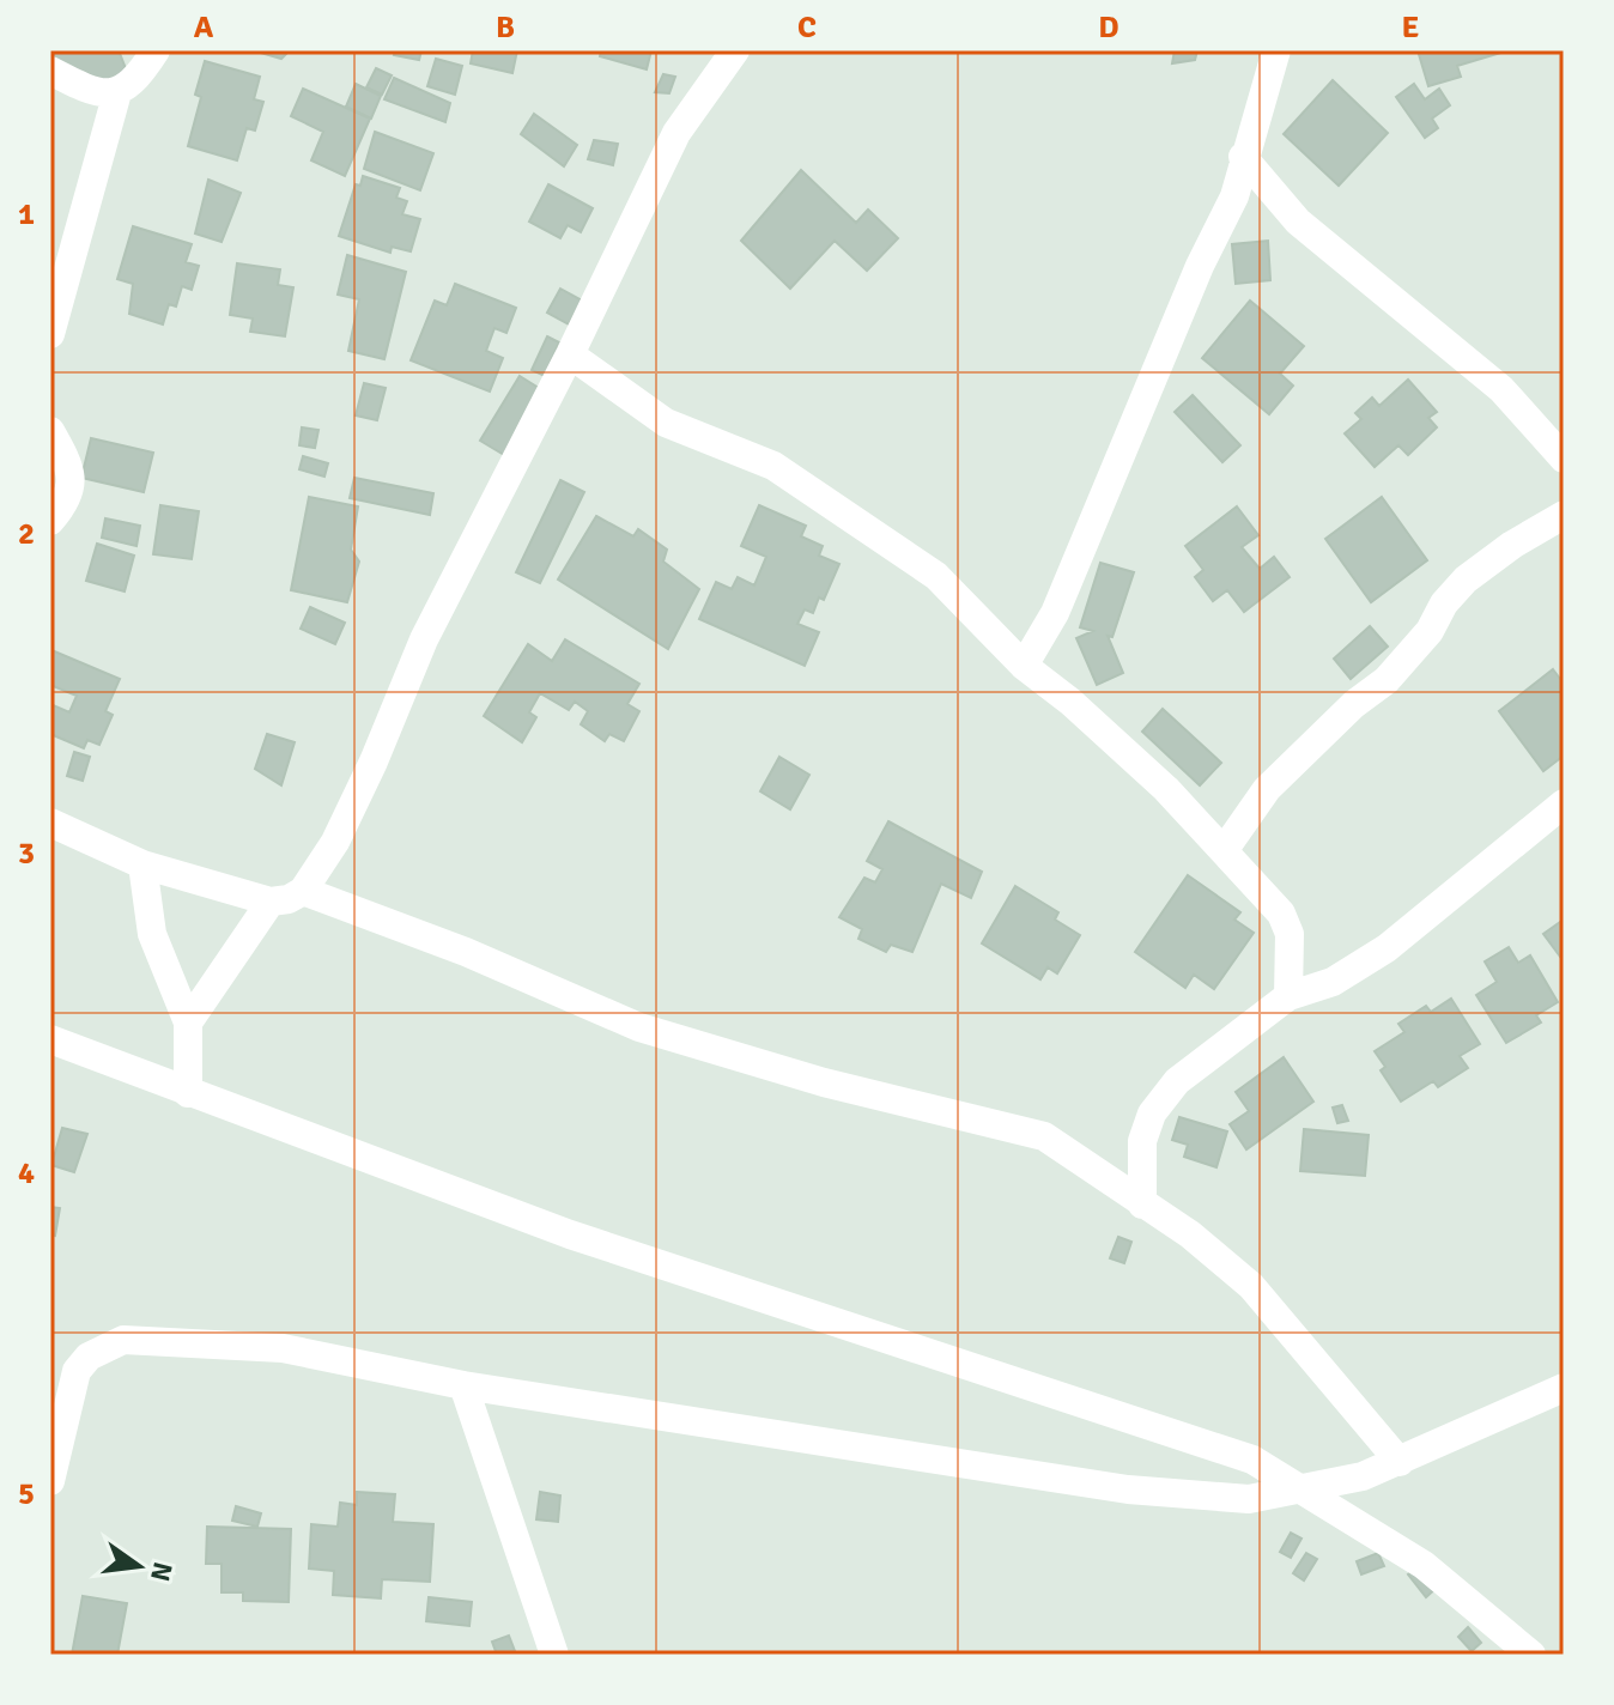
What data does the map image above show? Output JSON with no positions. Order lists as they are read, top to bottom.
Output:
{
  "north": "right",
  "grid": {
    "columns": [
      "A",
      "B",
      "C",
      "D",
      "E"
    ],
    "rows": [
      "1",
      "2",
      "3",
      "4",
      "5"
    ]
  }
}
